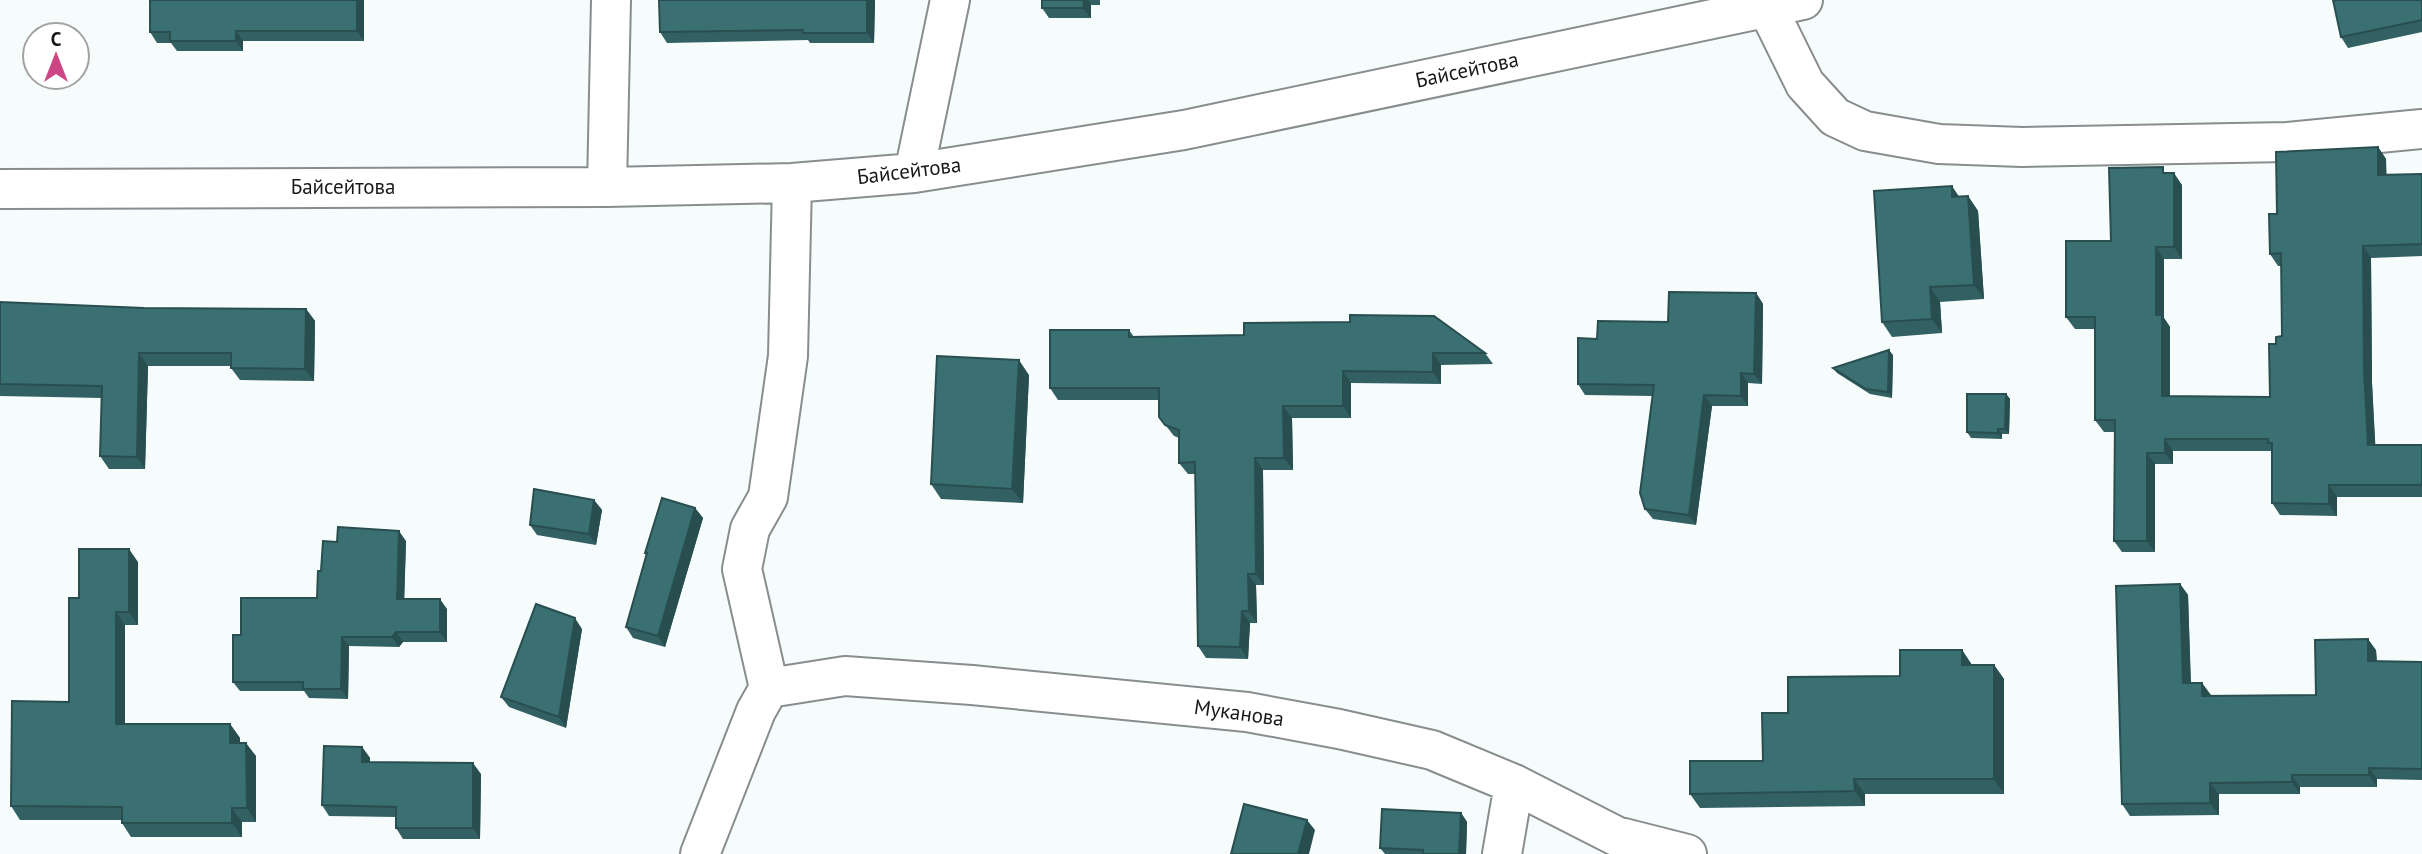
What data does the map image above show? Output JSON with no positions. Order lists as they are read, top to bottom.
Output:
{
  "streets": {
    "street": ["Байсейтова", "Муканова"]
  },
  "north": "top"
}
